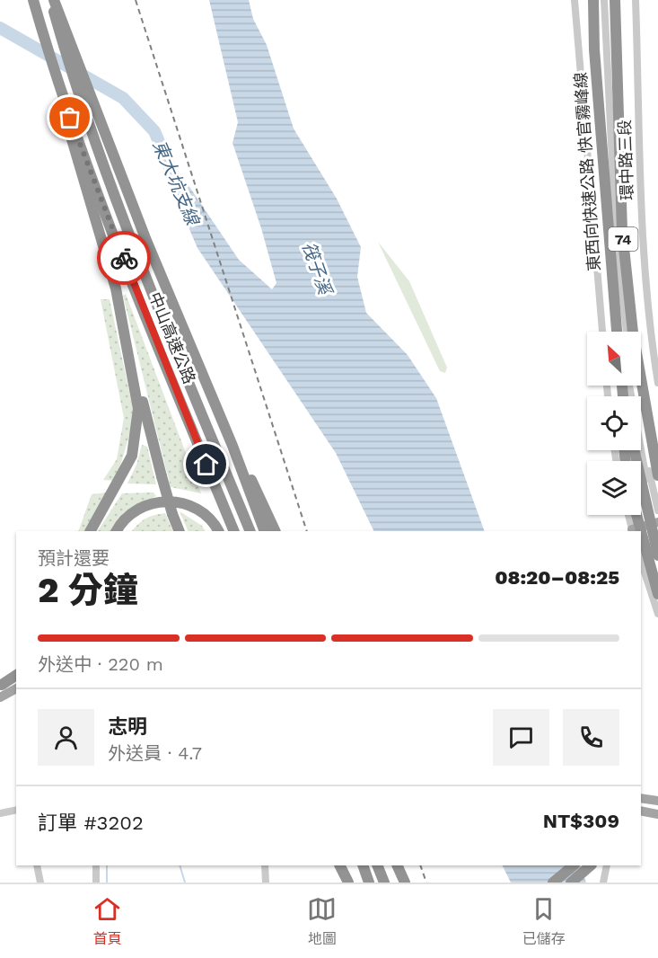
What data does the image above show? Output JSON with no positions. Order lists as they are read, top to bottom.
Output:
{
  "streets": {
    "highway": ["東西向快速公路 快官霧峰線", "74", "中山高速公路"],
    "street": ["環中路三段"]
  },
  "water": ["東大坑支線", "筏子溪"],
  "north": "top left",
  "page": {
    "heading": ["2 分鐘", "預計還要", "08:20–08:25"],
    "panel": [
      "志明",
      "外送員 · 4.7",
      "訂單 #3202",
      "NT$309"
    ],
    "bar": "外送中 · 220 m",
    "tabs": ["首頁", "地圖", "已儲存"]
  }
}
